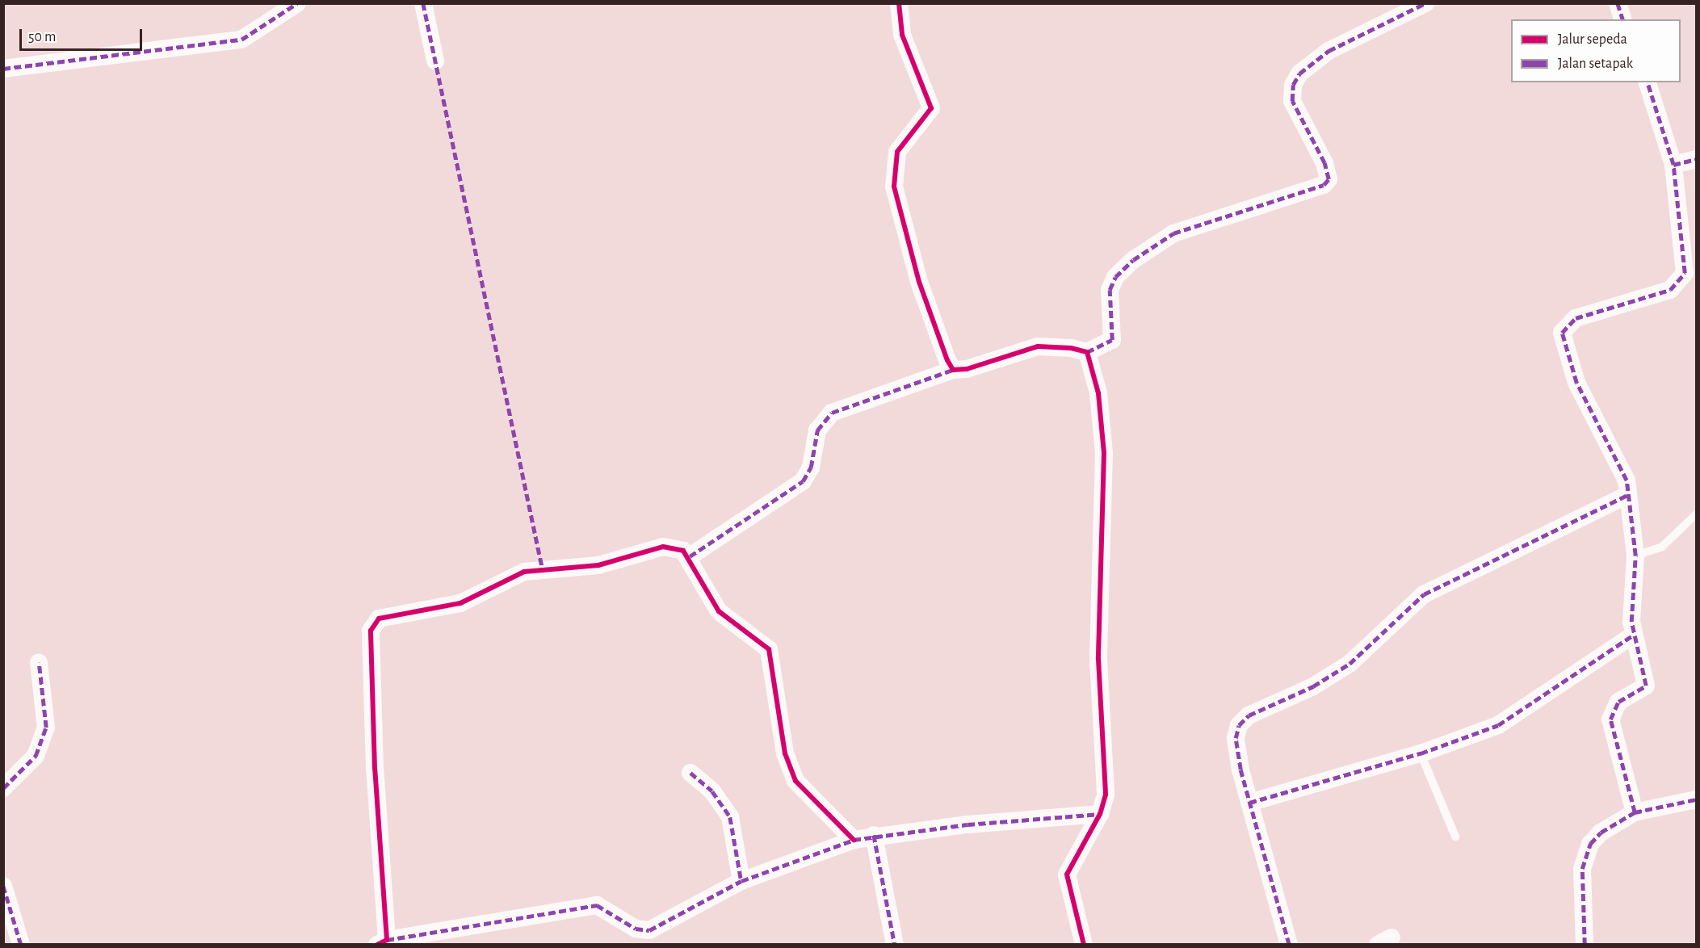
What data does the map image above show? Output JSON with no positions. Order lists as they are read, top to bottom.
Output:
{
  "legend": ["Jalur sepeda", "Jalan setapak"],
  "scale_bar": "50 m"
}
